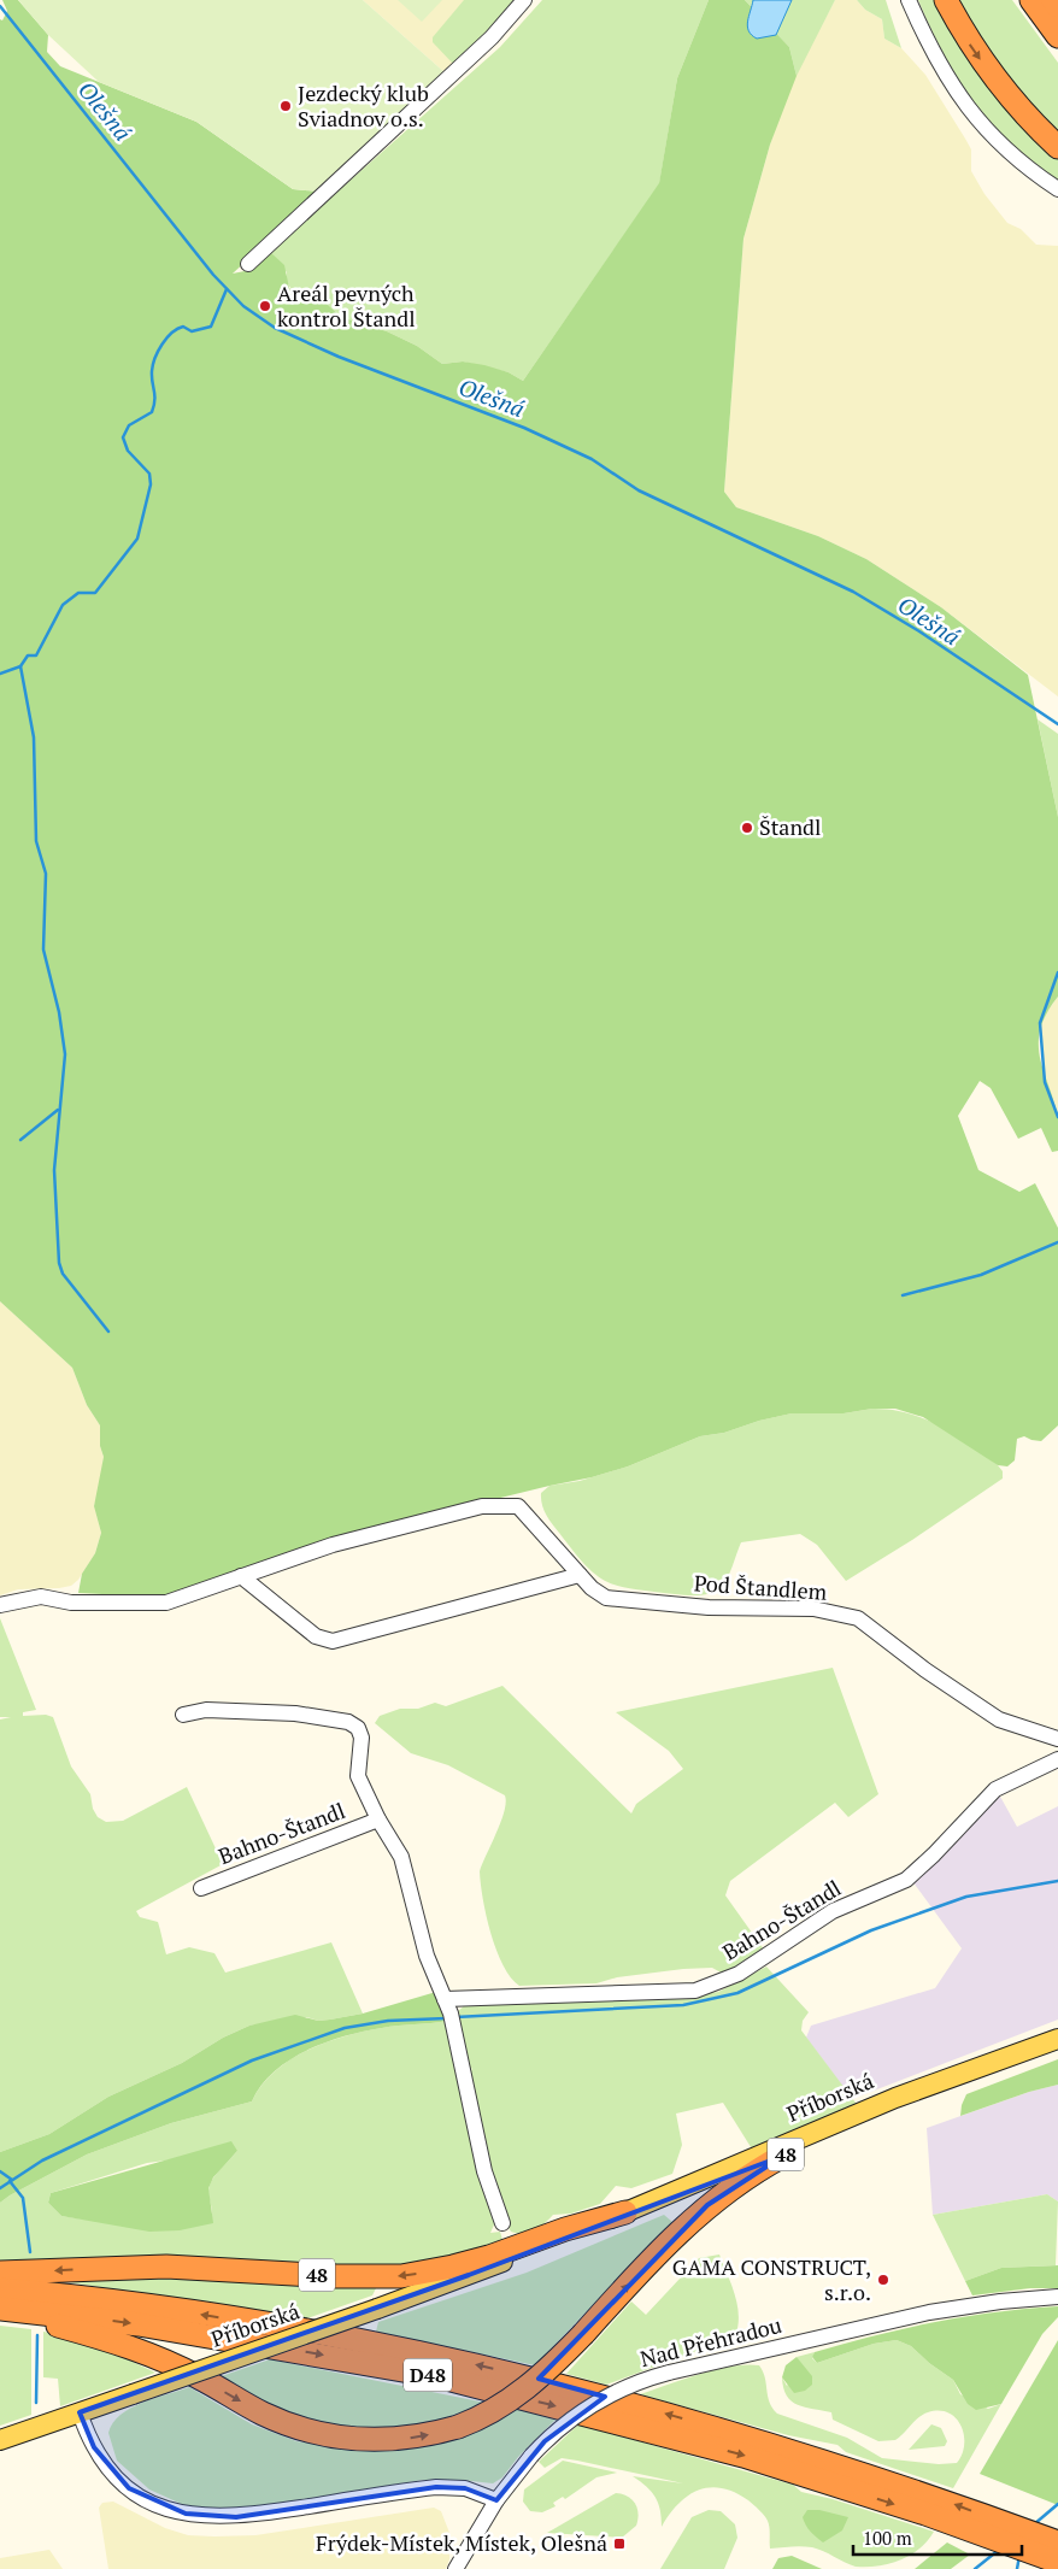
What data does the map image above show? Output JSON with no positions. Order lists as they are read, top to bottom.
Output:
{
  "streets": {
    "highway": ["48", "D48"],
    "main road": ["Příborská"],
    "street": ["Pod Štandlem", "Bahno-Štandl", "Nad Přehradou"]
  },
  "crossings": [
    ["Příborská", "48"]
  ],
  "water": ["Olešná"],
  "places": {
    "other": [
      "Jezdecký klub Sviadnov o.s.",
      "Areál pevných kontrol Štandl",
      "Štandl",
      "GAMA CONSTRUCT, s.r.o."
    ],
    "transit": ["Frýdek-Místek, Místek, Olešná"]
  },
  "scale_bar": "100 m"
}
